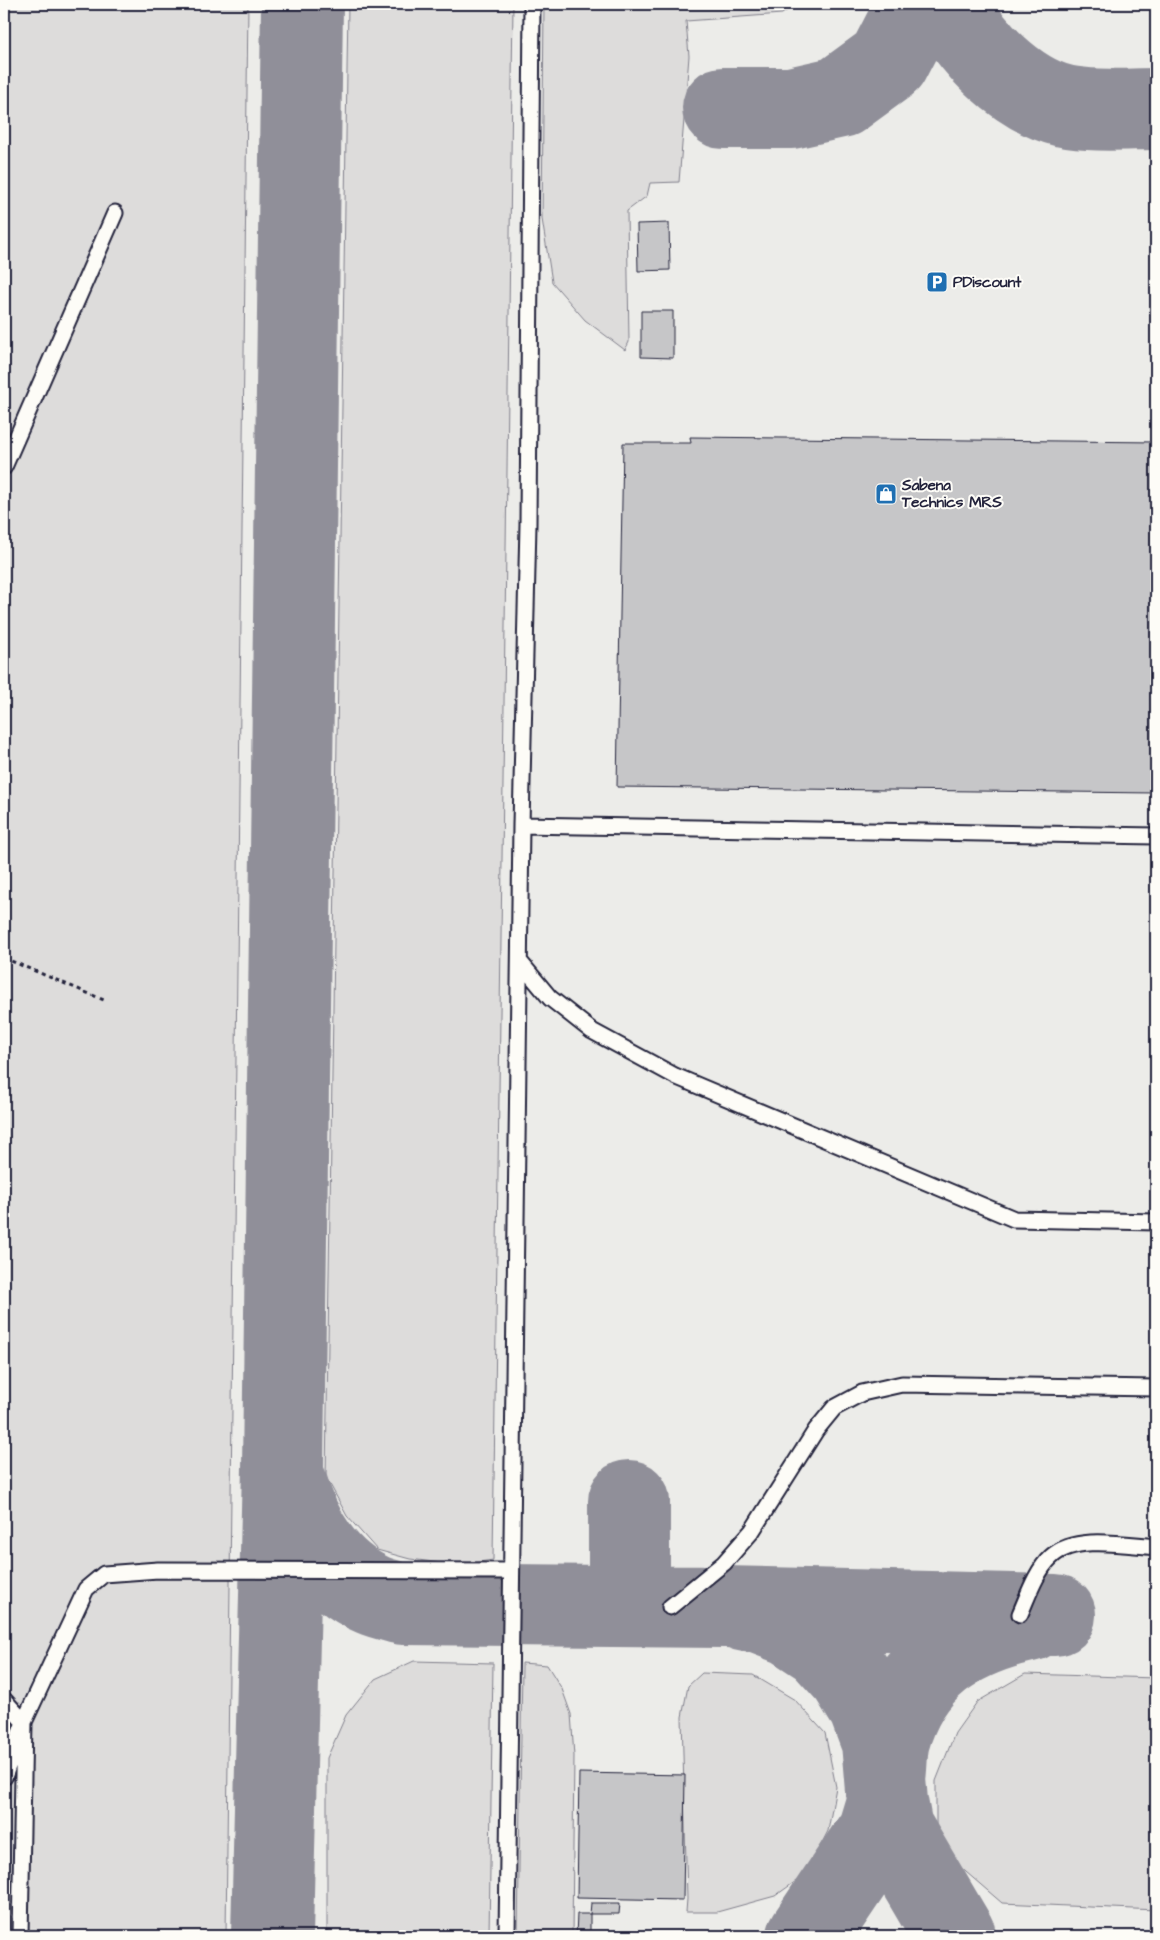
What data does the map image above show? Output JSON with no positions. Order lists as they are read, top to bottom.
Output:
{
  "places": {
    "parking": ["PDiscount"],
    "shop": ["Sabena Technics MRS"]
  }
}
